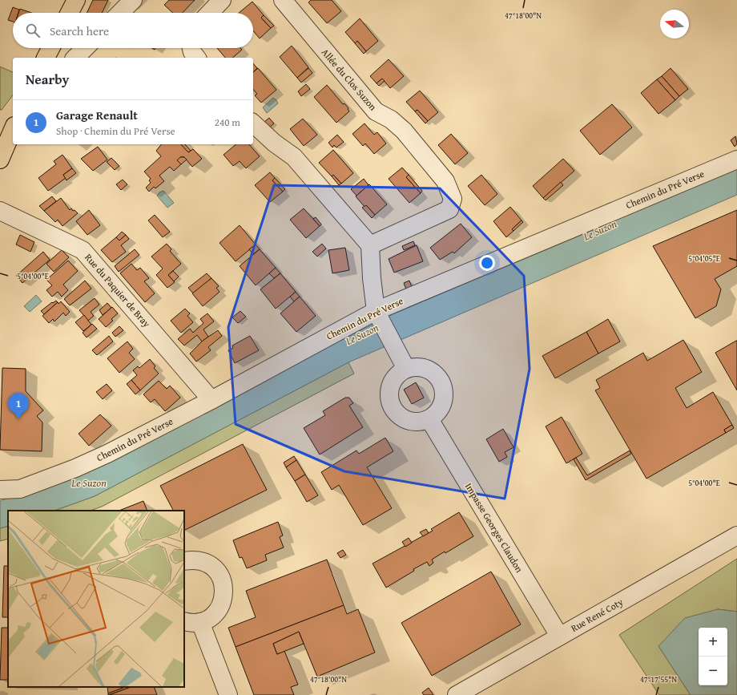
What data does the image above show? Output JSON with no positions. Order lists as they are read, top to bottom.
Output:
{
  "streets": {
    "street": [
      "Allée du Clos Suzon",
      "Chemin du Pré Verse",
      "Rue du Paquier de Bray",
      "Impasse Georges Claudon",
      "Rue René Coty"
    ]
  },
  "crossings": [
    ["Chemin du Pré Verse", "Rue du Paquier de Bray"],
    ["Impasse Georges Claudon", "Rue René Coty"]
  ],
  "water": ["Le Suzon"],
  "north": "left",
  "page": {
    "search": "Search here",
    "heading": "Nearby",
    "list": [
      {
        "mark": "1",
        "name": "Garage Renault",
        "note": "Shop · Chemin du Pré Verse",
        "value": "240 m"
      }
    ],
    "pins": "1",
    "map_buttons": ["+", "−"]
  },
  "coordinates": [
    "47°18'00\"N",
    "5°04'05\"E",
    "5°04'00\"E",
    "47°17'55\"N"
  ]
}
